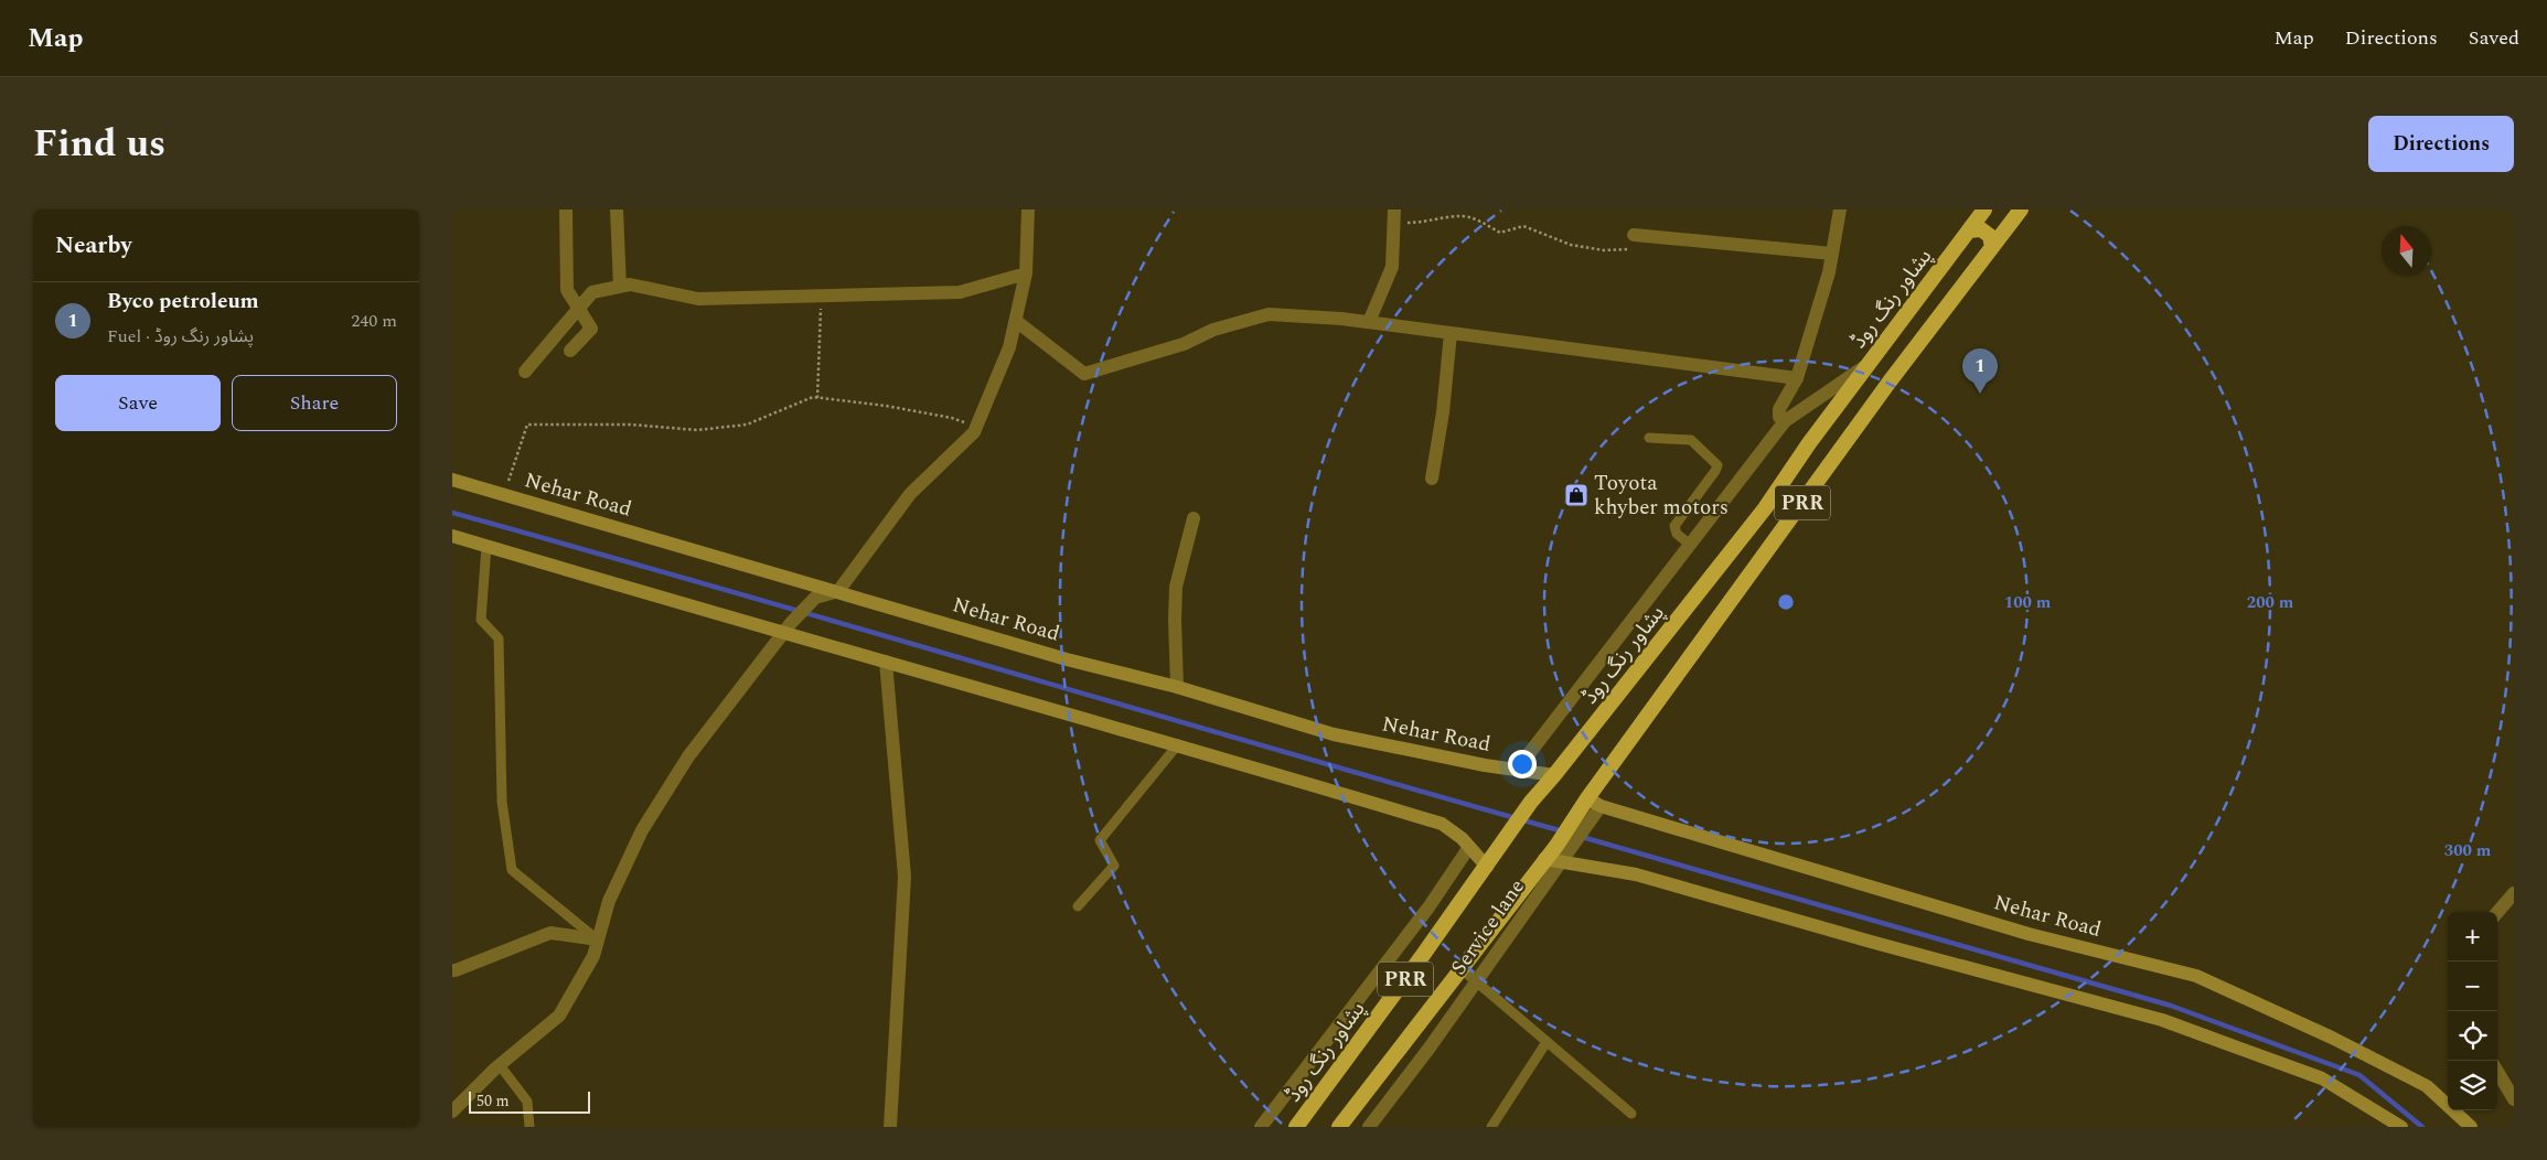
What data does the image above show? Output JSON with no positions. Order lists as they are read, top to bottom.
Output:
{
  "streets": {
    "highway": ["پشاور رنگ روڈ", "PRR"],
    "main road": ["Nehar Road"],
    "street": ["Service lane"]
  },
  "crossings": [
    ["پشاور رنگ روڈ", "Nehar Road"],
    ["Nehar Road", "PRR"],
    ["Nehar Road", "Service lane"]
  ],
  "places": {
    "shop": ["Toyota khyber motors"]
  },
  "scale_bar": "50 m",
  "north": "top",
  "page": {
    "header": "Map",
    "nav": ["Map", "Directions", "Saved"],
    "title": "Find us",
    "buttons": [
      "Directions",
      ["Save", "Share"]
    ],
    "heading": "Nearby",
    "list": [
      {
        "mark": "1",
        "name": "Byco petroleum",
        "note": "Fuel · پشاور رنگ روڈ",
        "value": "240 m"
      }
    ],
    "pins": "1",
    "map_buttons": ["+", "−"],
    "scale": "50 m"
  },
  "rings": ["100 m", "200 m", "300 m"]
}
